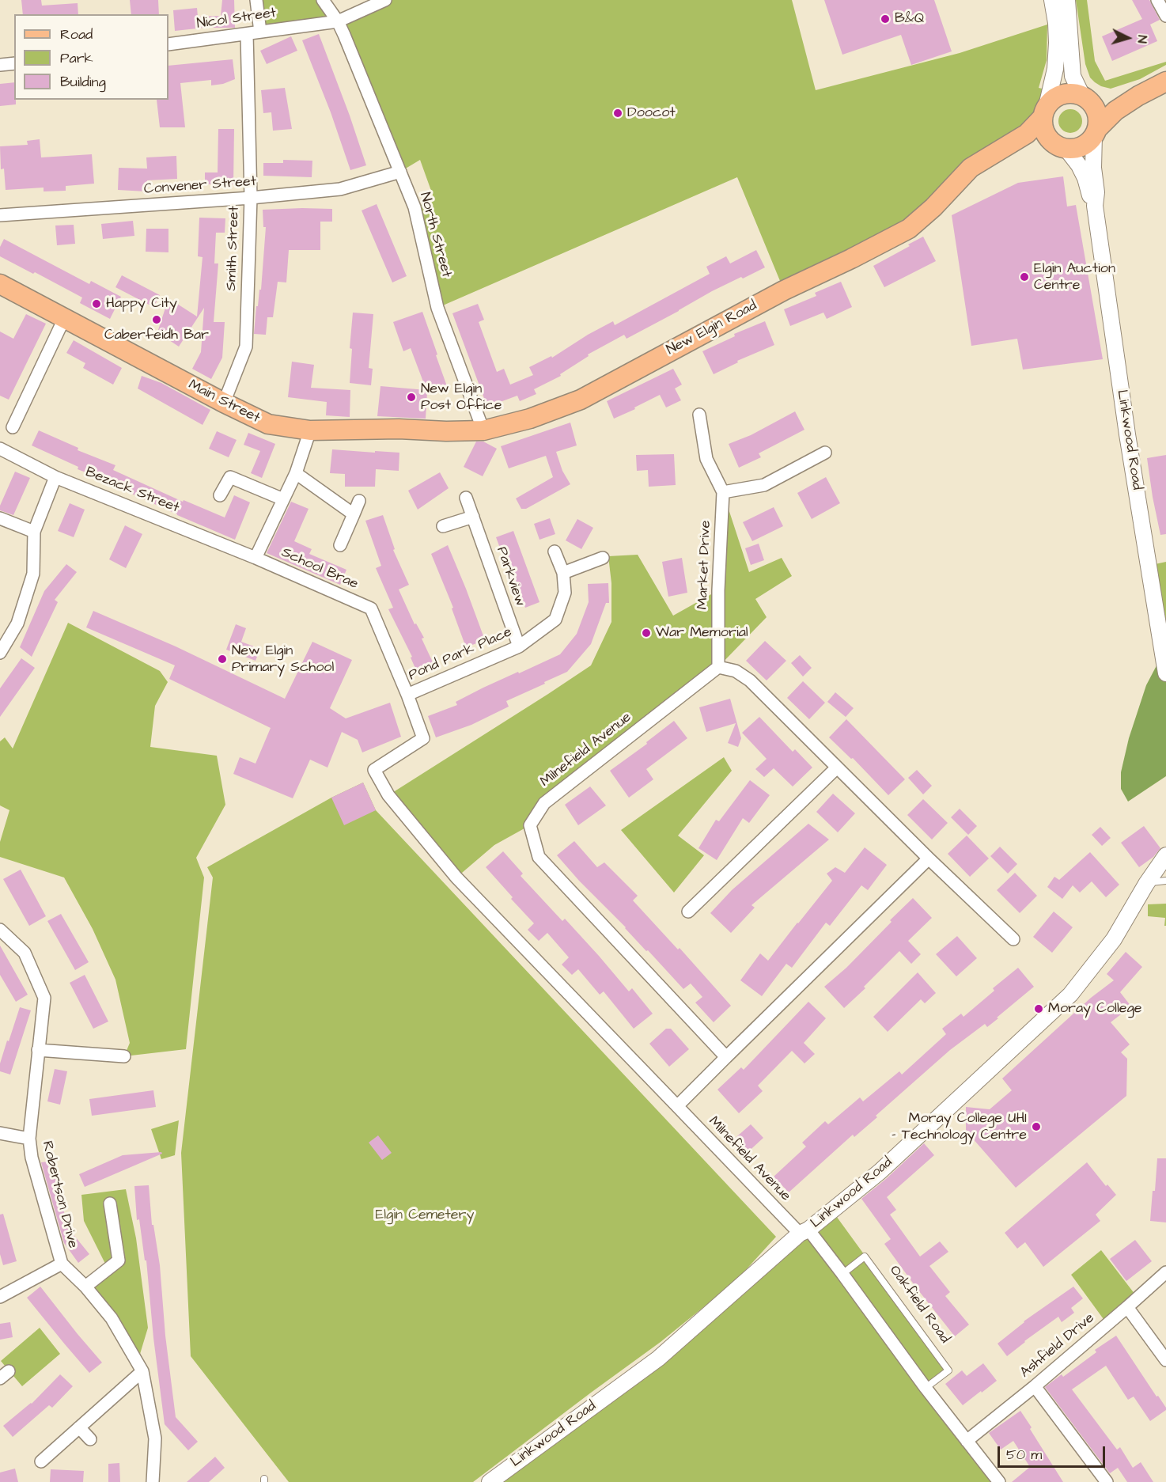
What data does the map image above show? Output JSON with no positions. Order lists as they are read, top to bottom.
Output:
{
  "streets": {
    "main road": ["New Elgin Road", "Main Street"],
    "street": [
      "Nicol Street",
      "Convener Street",
      "North Street",
      "Smith Street",
      "Linkwood Road",
      "Bezack Street",
      "Market Drive",
      "School Brae",
      "Parkview",
      "Pond Park Place",
      "Milnefield Avenue",
      "Robertson Drive",
      "Ashfield Drive"
    ],
    "lane": ["Oakfield Road"]
  },
  "crossings": [
    ["Nicol Street", "North Street"],
    ["Nicol Street", "Smith Street"],
    ["Convener Street", "North Street"],
    ["Convener Street", "Smith Street"],
    ["North Street", "New Elgin Road"],
    ["Smith Street", "Main Street"],
    ["New Elgin Road", "Main Street"],
    ["New Elgin Road", "Linkwood Road"],
    ["Linkwood Road", "Milnefield Avenue"],
    ["Bezack Street", "School Brae"],
    ["Market Drive", "Milnefield Avenue"],
    ["School Brae", "Pond Park Place"],
    ["School Brae", "Milnefield Avenue"],
    ["Parkview", "Pond Park Place"]
  ],
  "parks": ["Elgin Cemetery"],
  "places": [
    "B&Q",
    "Doocot",
    "Elgin Auction Centre",
    "Happy City",
    "Caberfeidh Bar",
    "New Elgin Post Office",
    "War Memorial",
    "New Elgin Primary School",
    "Moray College",
    "Moray College UHI - Technology Centre"
  ],
  "legend": ["Road", "Park", "Building"],
  "scale_bar": "50 m",
  "north": "right"
}
